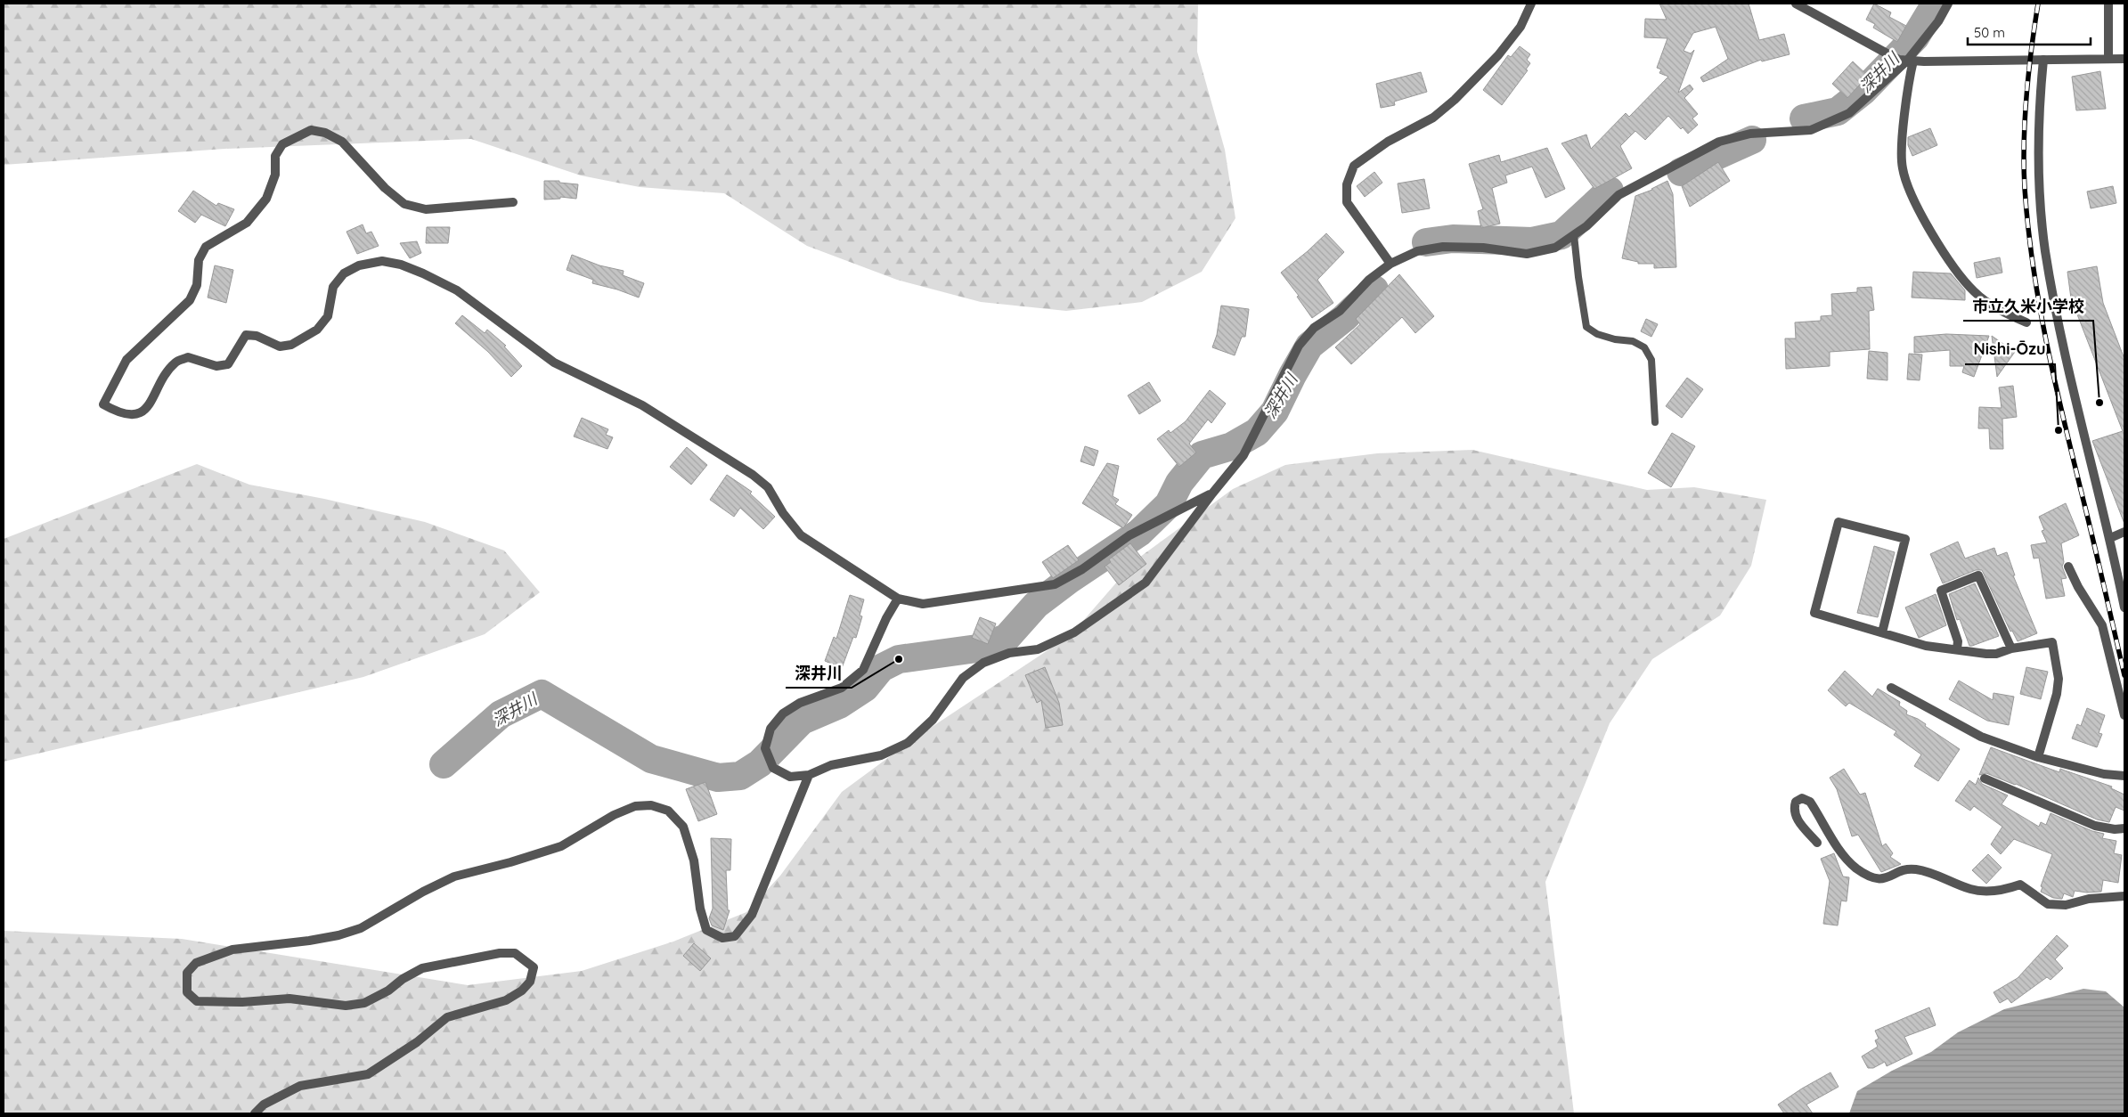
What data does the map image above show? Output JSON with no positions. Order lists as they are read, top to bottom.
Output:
{
  "water": ["深井川"],
  "places": ["市立久米小学校", "Nishi-Ōzu", "深井川"],
  "scale_bar": "50 m"
}
